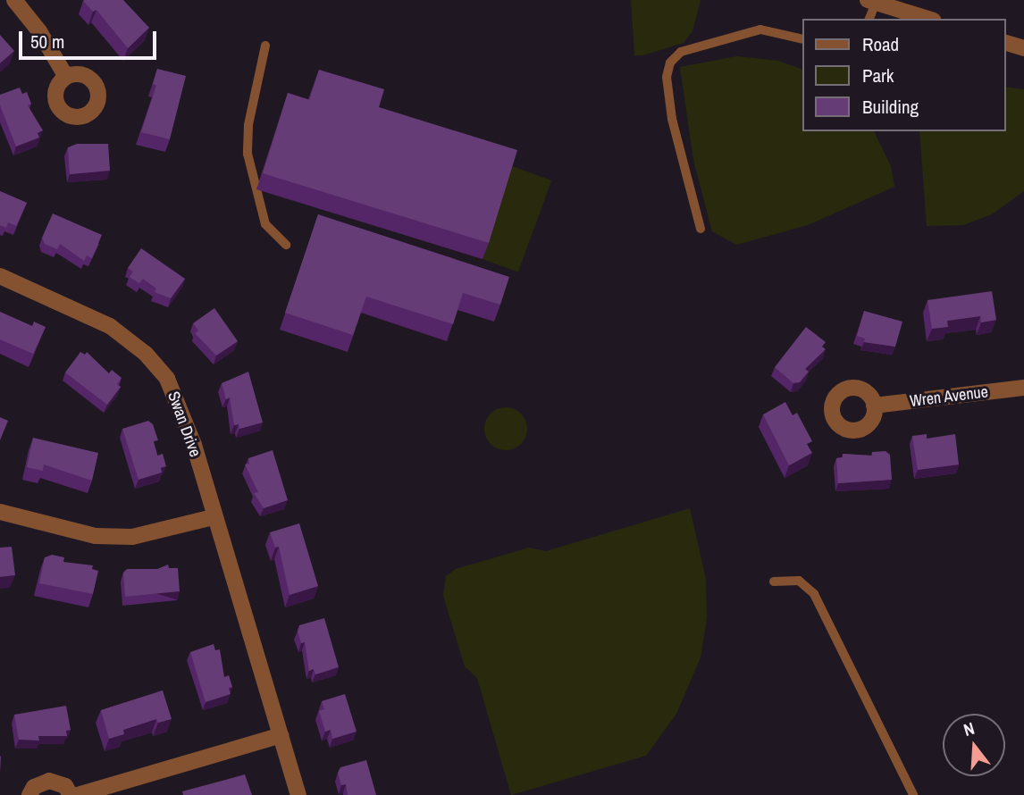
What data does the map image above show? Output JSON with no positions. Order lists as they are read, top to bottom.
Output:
{
  "streets": {
    "street": ["Wren Avenue", "Swan Drive"]
  },
  "legend": ["Road", "Park", "Building"],
  "scale_bar": "50 m",
  "north": "top"
}
